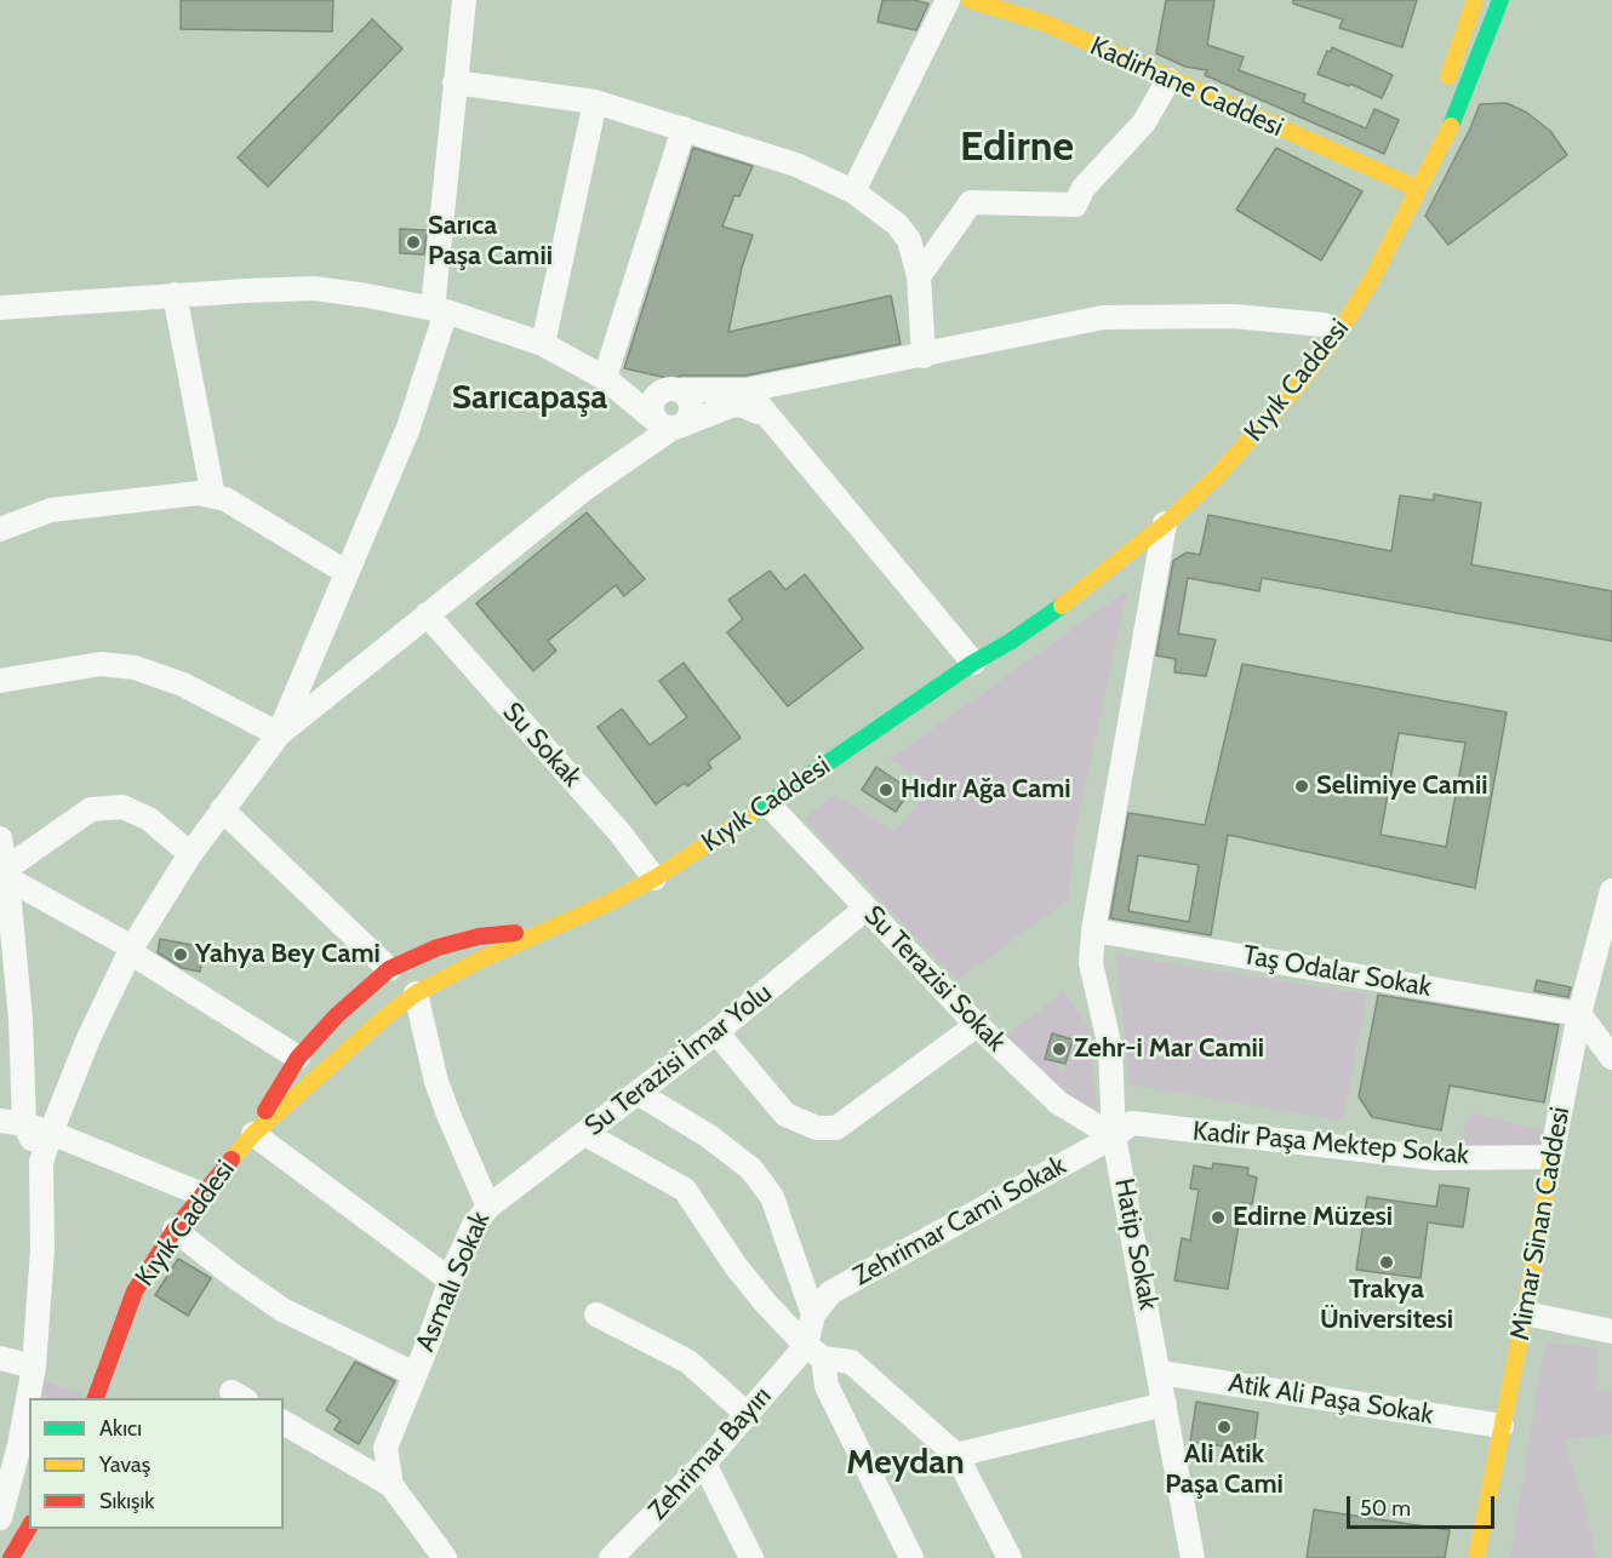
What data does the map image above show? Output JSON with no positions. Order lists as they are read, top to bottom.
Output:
{
  "streets": {
    "main road": ["Kadirhane Caddesi", "Kıyık Caddesi", "Mimar Sinan Caddesi"],
    "street": [
      "Su Sokak",
      "Taş Odalar Sokak",
      "Su Terazisi Sokak",
      "Su Terazisi İmar Yolu",
      "Kadir Paşa Mektep Sokak",
      "Zehrimar Cami Sokak",
      "Hatip Sokak",
      "Asmalı Sokak",
      "Atik Ali Paşa Sokak",
      "Zehrimar Bayırı"
    ]
  },
  "crossings": [
    ["Kadirhane Caddesi", "Kıyık Caddesi"],
    ["Kıyık Caddesi", "Su Sokak"],
    ["Kıyık Caddesi", "Su Terazisi Sokak"],
    ["Kıyık Caddesi", "Hatip Sokak"],
    ["Kıyık Caddesi", "Asmalı Sokak"],
    ["Taş Odalar Sokak", "Mimar Sinan Caddesi"],
    ["Taş Odalar Sokak", "Hatip Sokak"],
    ["Su Terazisi Sokak", "Su Terazisi İmar Yolu"],
    ["Su Terazisi Sokak", "Kadir Paşa Mektep Sokak"],
    ["Su Terazisi Sokak", "Zehrimar Cami Sokak"],
    ["Su Terazisi Sokak", "Hatip Sokak"],
    ["Su Terazisi İmar Yolu", "Asmalı Sokak"],
    ["Kadir Paşa Mektep Sokak", "Zehrimar Cami Sokak"],
    ["Kadir Paşa Mektep Sokak", "Mimar Sinan Caddesi"],
    ["Kadir Paşa Mektep Sokak", "Hatip Sokak"],
    ["Zehrimar Cami Sokak", "Hatip Sokak"],
    ["Mimar Sinan Caddesi", "Atik Ali Paşa Sokak"],
    ["Hatip Sokak", "Atik Ali Paşa Sokak"]
  ],
  "districts": ["Edirne", "Sarıcapaşa", "Meydan"],
  "places": [
    "Sarıca Paşa Camii",
    "Selimiye Camii",
    "Hıdır Ağa Cami",
    "Yahya Bey Cami",
    "Zehr-i Mar Camii",
    "Edirne Müzesi",
    "Trakya Üniversitesi",
    "Ali Atik Paşa Cami"
  ],
  "legend": ["Akıcı", "Yavaş", "Sıkışık"],
  "scale_bar": "50 m"
}
